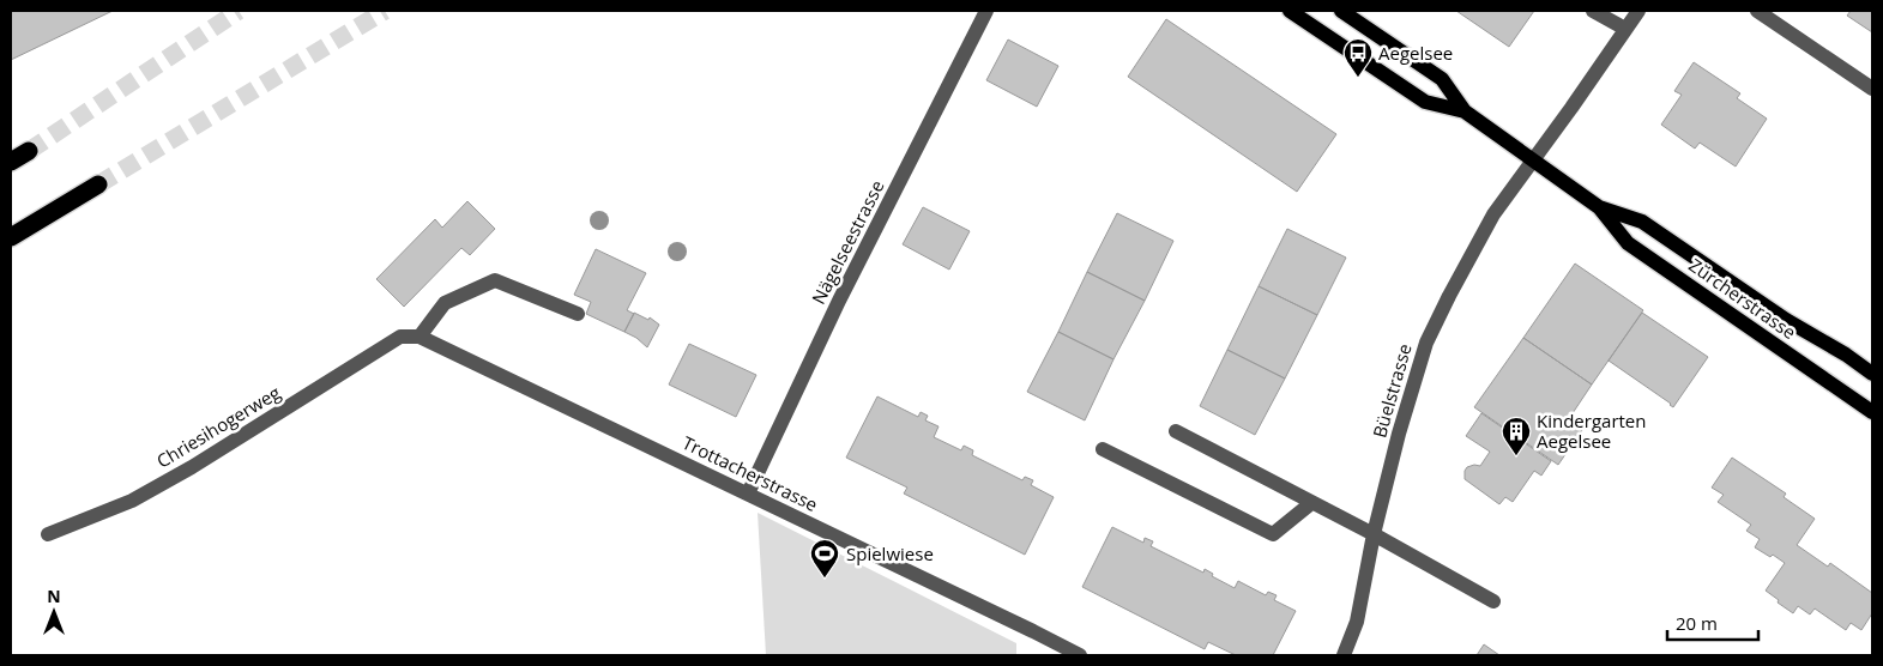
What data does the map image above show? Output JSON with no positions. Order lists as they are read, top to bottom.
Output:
{
  "streets": {
    "main road": ["Zürcherstrasse"],
    "street": [
      "Nägelseestrasse",
      "Büelstrasse",
      "Chriesihogerweg",
      "Trottacherstrasse"
    ]
  },
  "crossings": [
    ["Nägelseestrasse", "Trottacherstrasse"],
    ["Zürcherstrasse", "Büelstrasse"],
    ["Chriesihogerweg", "Trottacherstrasse"]
  ],
  "places": {
    "bus stop": ["Aegelsee"],
    "building": ["Kindergarten Aegelsee"],
    "sports": ["Spielwiese"]
  },
  "scale_bar": "20 m",
  "north": "top"
}
